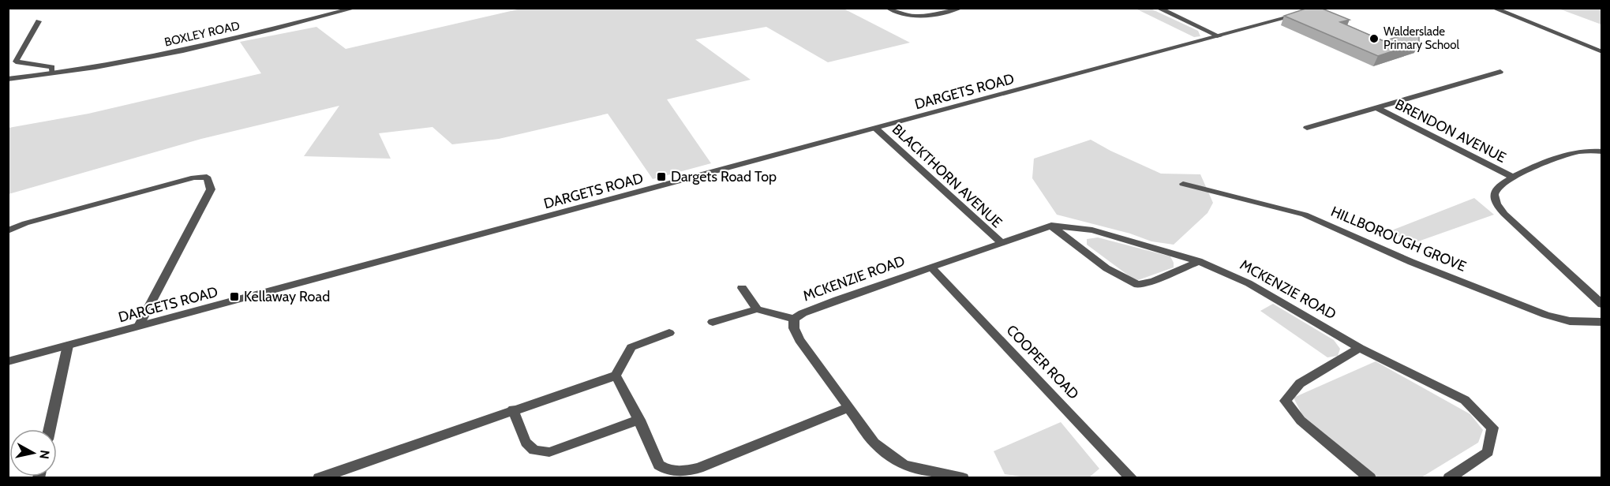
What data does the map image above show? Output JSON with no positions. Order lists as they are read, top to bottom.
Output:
{
  "streets": {
    "street": [
      "BOXLEY ROAD",
      "DARGETS ROAD",
      "BRENDON AVENUE",
      "BLACKTHORN AVENUE",
      "HILLBOROUGH GROVE",
      "MCKENZIE ROAD",
      "COOPER ROAD"
    ]
  },
  "crossings": [
    ["DARGETS ROAD", "BLACKTHORN AVENUE"],
    ["BLACKTHORN AVENUE", "MCKENZIE ROAD"],
    ["MCKENZIE ROAD", "COOPER ROAD"]
  ],
  "places": {
    "other": ["Walderslade Primary School"],
    "transit": ["Dargets Road Top", "Kellaway Road"]
  },
  "north": "right"
}
